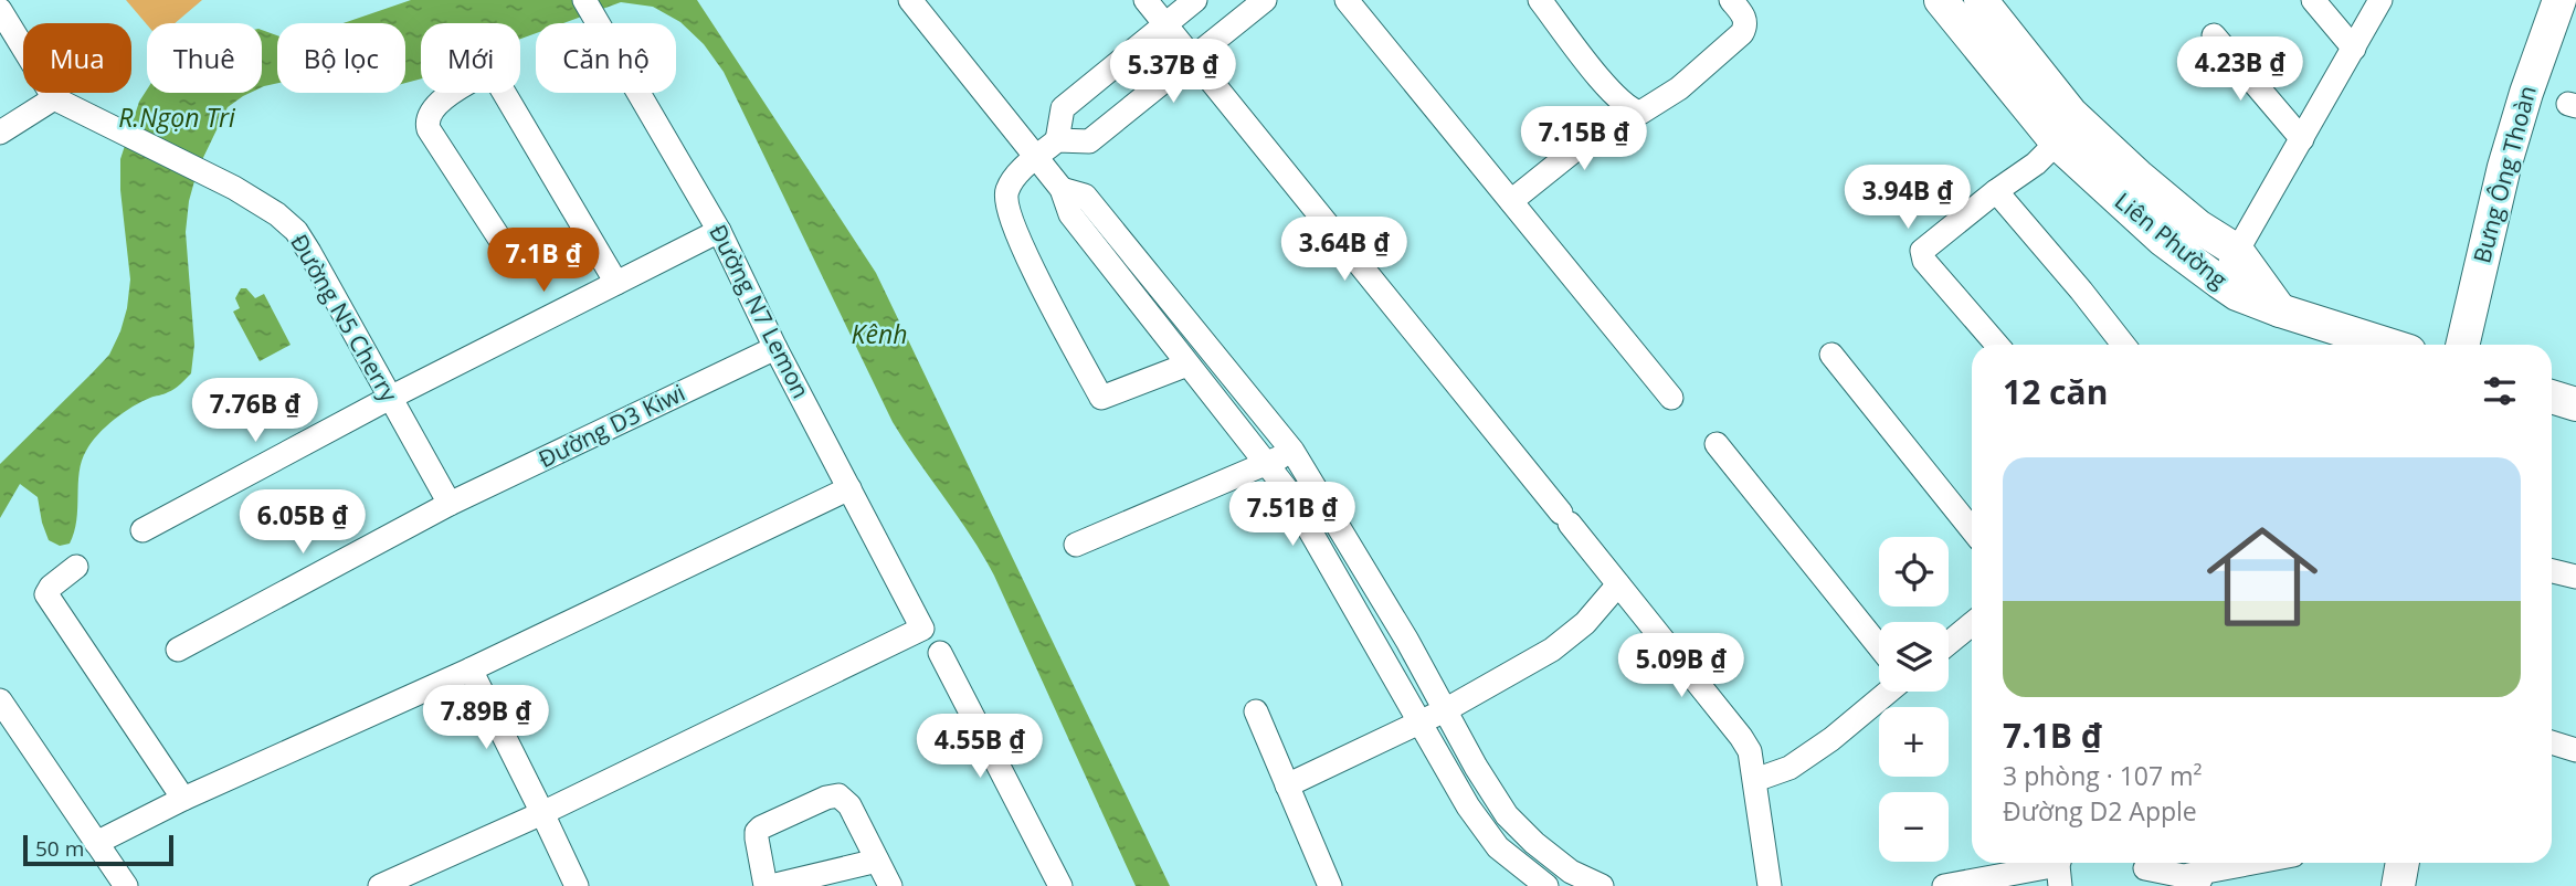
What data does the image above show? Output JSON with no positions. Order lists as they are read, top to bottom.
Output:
{
  "streets": {
    "street": [
      "Bưng Ông Thoàn",
      "Liên Phường",
      "Đường N7 Lemon",
      "Đường N5 Cherry",
      "Đường D3 Kiwi"
    ]
  },
  "crossings": [
    ["Đường N7 Lemon", "Đường D3 Kiwi"],
    ["Đường N5 Cherry", "Đường D3 Kiwi"]
  ],
  "water": ["R.Ngọn Tri", "Kênh"],
  "scale_bar": "50 m",
  "page": {
    "chip": [
      "Mua",
      "Thuê",
      "Bộ lọc",
      "Mới",
      "Căn hộ"
    ],
    "price": [
      "4.23B ₫",
      "5.37B ₫",
      "7.15B ₫",
      "3.94B ₫",
      "3.64B ₫",
      "7.1B ₫",
      "7.76B ₫",
      "7.51B ₫",
      "6.05B ₫",
      "5.09B ₫",
      "7.89B ₫",
      "4.55B ₫"
    ],
    "heading": "12 căn",
    "list": [
      {
        "name": "7.1B ₫",
        "note": "3 phòng · 107 m² · Đường D2 Apple"
      }
    ],
    "map_buttons": ["+", "−"],
    "scale": "50 m"
  }
}
